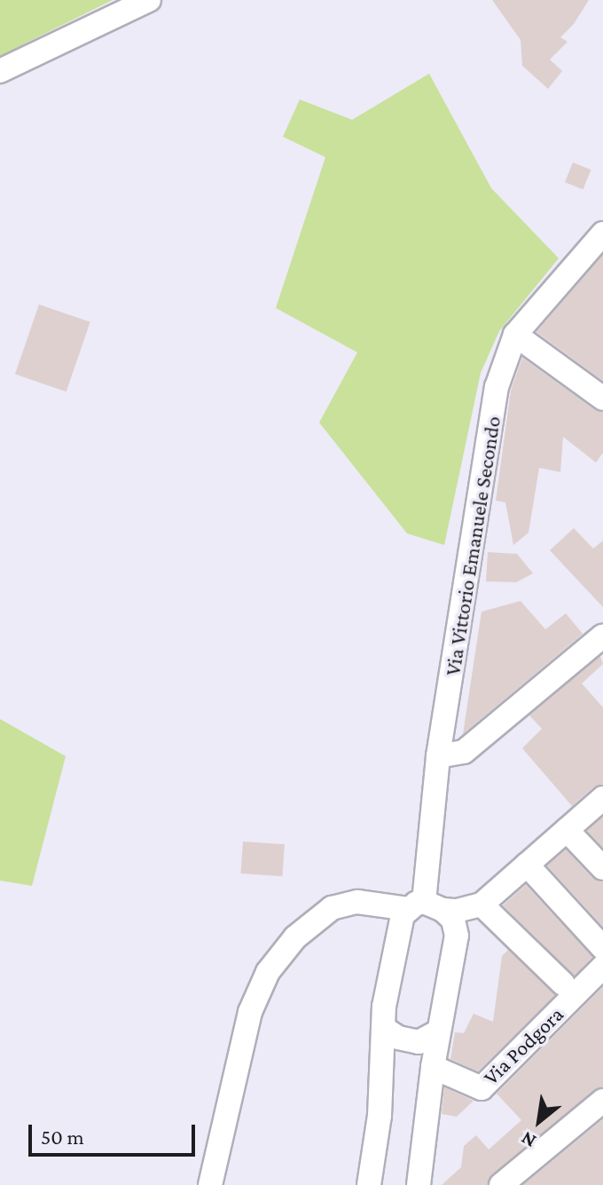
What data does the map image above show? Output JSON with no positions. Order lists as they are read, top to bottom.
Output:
{
  "streets": {
    "street": ["Via Vittorio Emanuele Secondo", "Via Podgora"]
  },
  "scale_bar": "50 m",
  "north": "bottom left"
}
